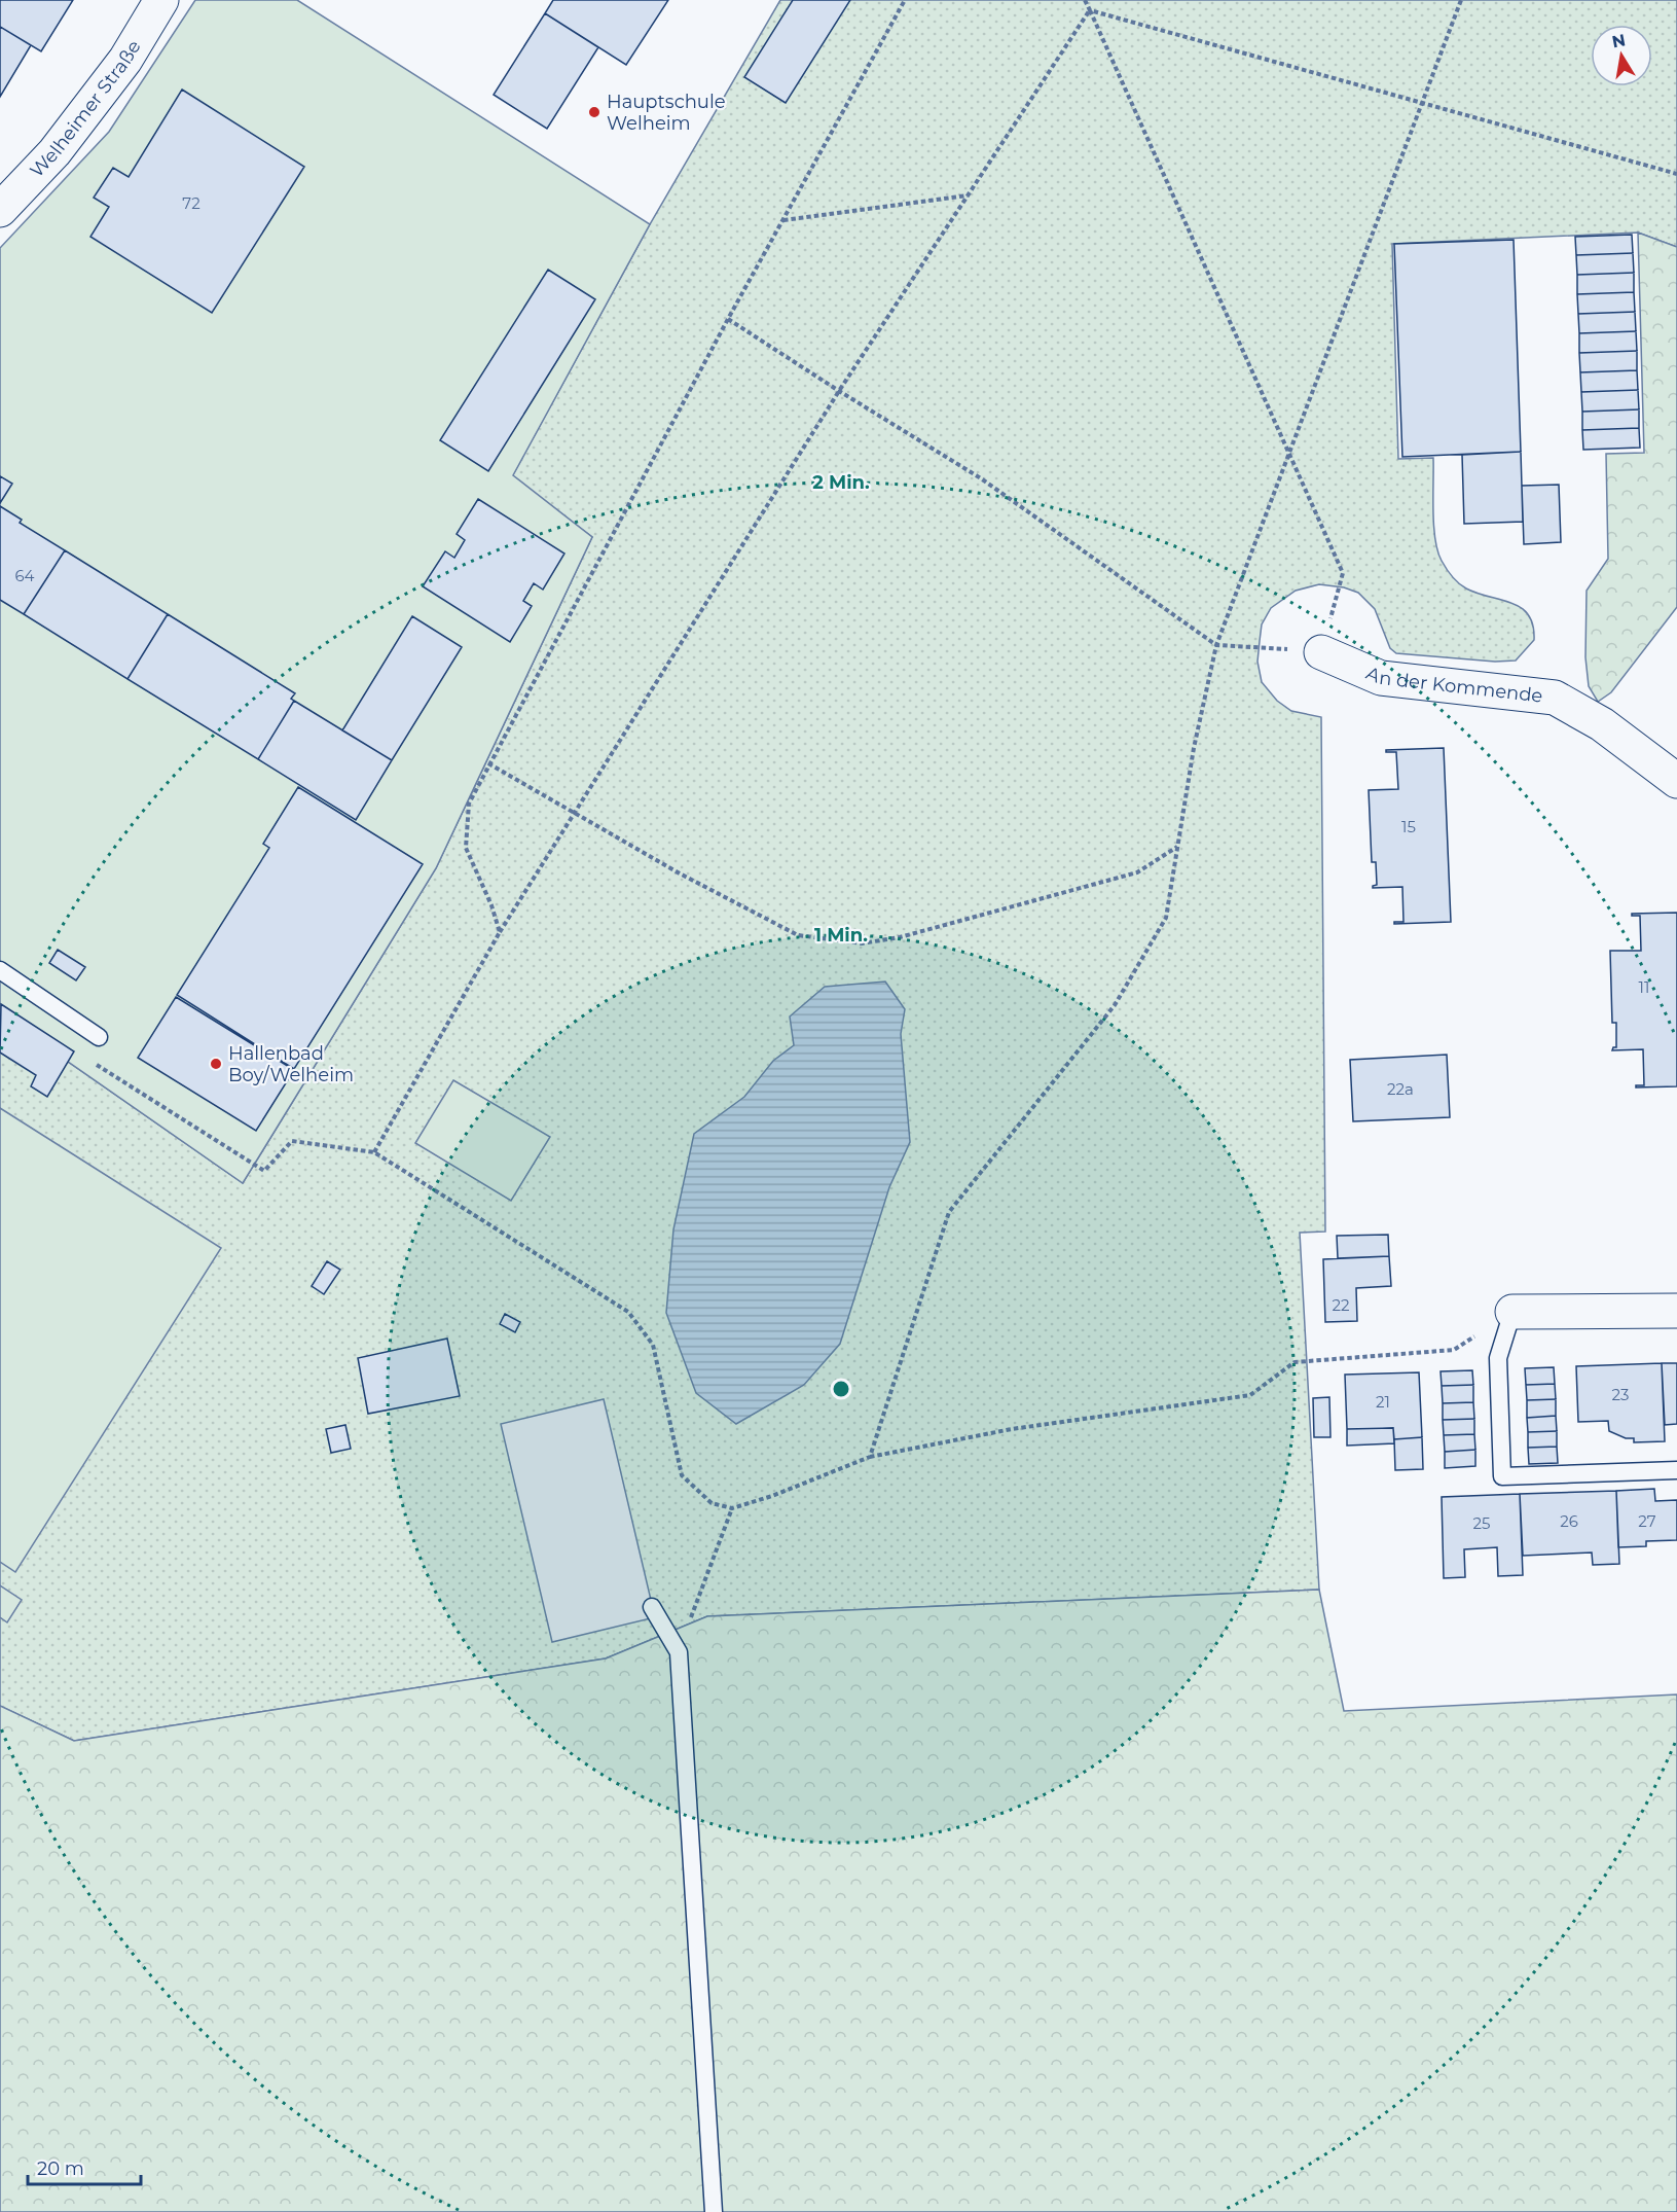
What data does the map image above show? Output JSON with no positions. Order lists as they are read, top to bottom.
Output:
{
  "streets": {
    "street": ["Welheimer Straße", "An der Kommende"]
  },
  "places": ["Hauptschule Welheim", "Hallenbad Boy/Welheim"],
  "house_numbers": [
    "72",
    "64",
    "15",
    "11",
    "22a",
    "22",
    "23",
    "21",
    "26",
    "27",
    "25"
  ],
  "scale_bar": "20 m",
  "north": "top",
  "rings": ["2 Min.", "1 Min."]
}
